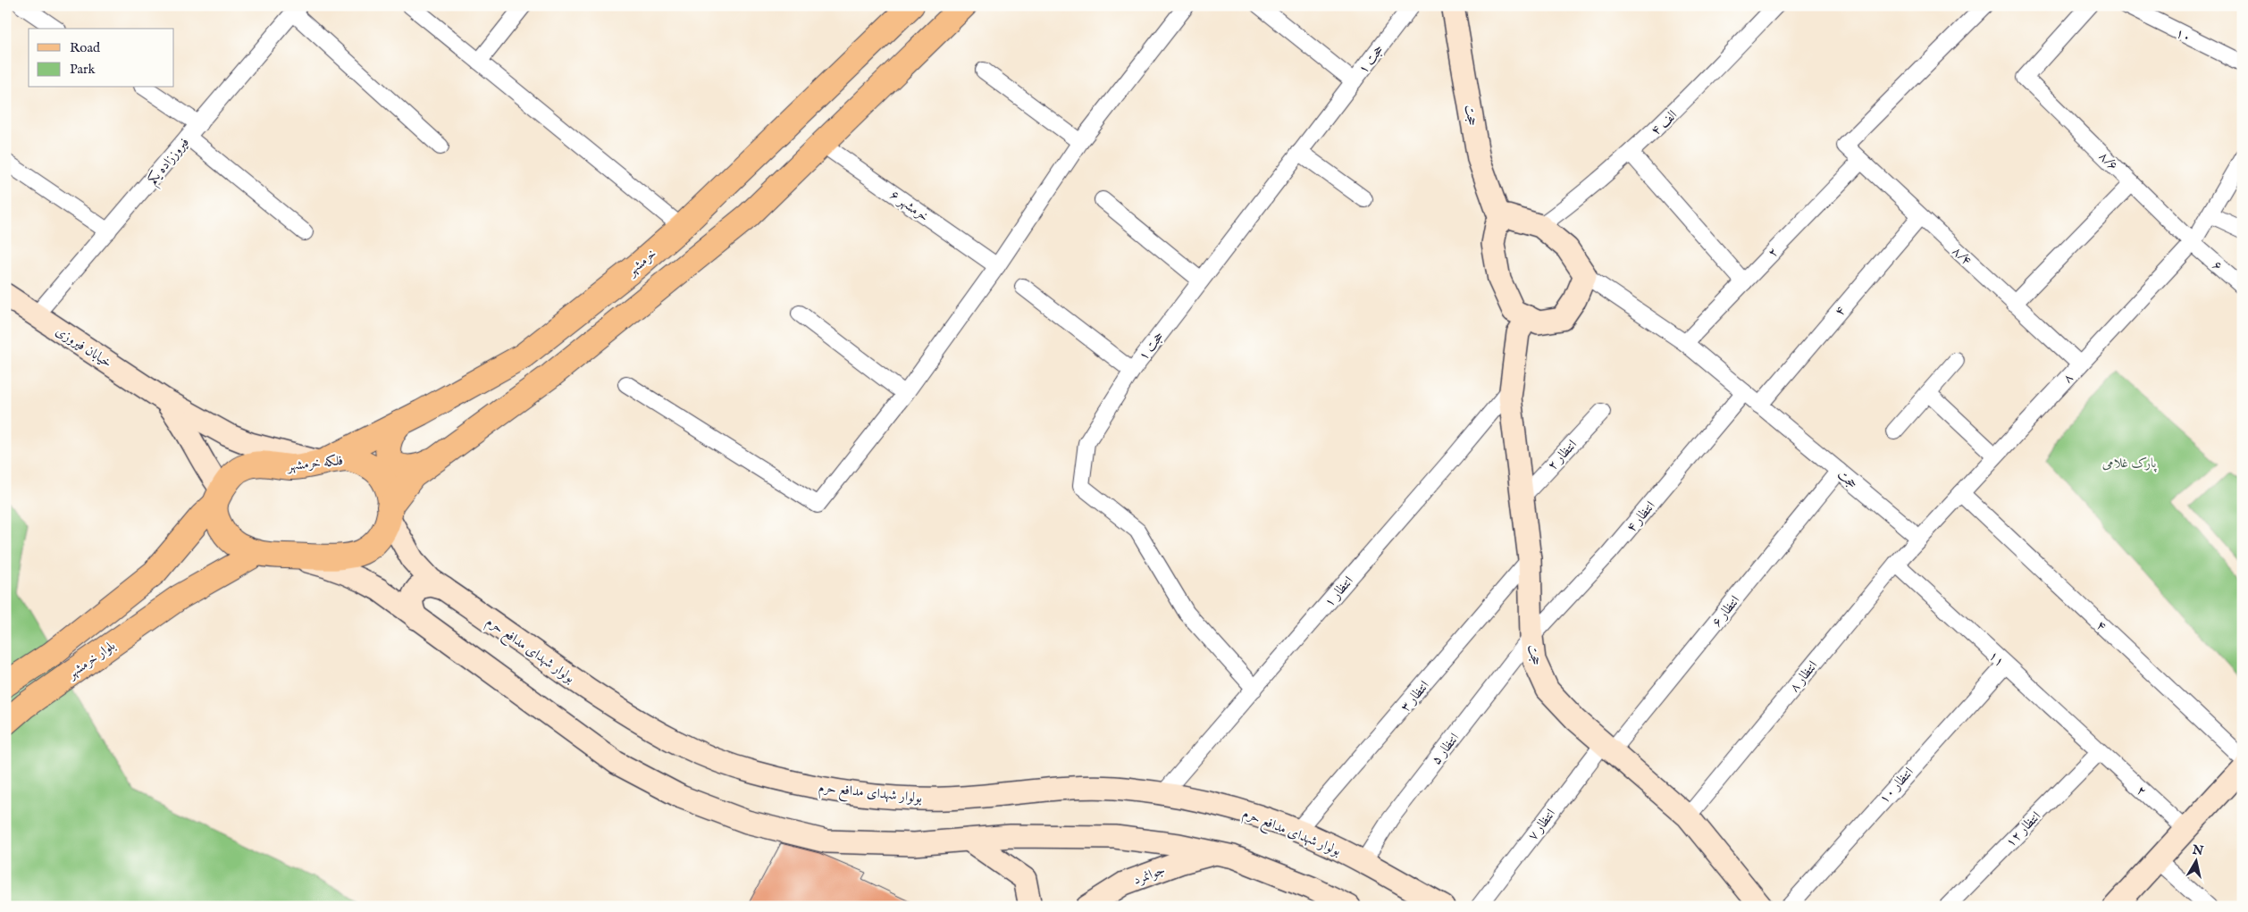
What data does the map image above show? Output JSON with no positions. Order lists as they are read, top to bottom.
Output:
{
  "streets": {
    "main road": [
      "حجت",
      "خرمشهر",
      "خیابان فیروزی",
      "فلکه خرمشهر",
      "بولوار شهدای مدافع حرم",
      "بلوار خرمشهر",
      "جوانمرد"
    ],
    "street": [
      "۱۰",
      "حجت ۱",
      "۴ الف",
      "فیروززاده یکم",
      "۸/۶",
      "خرمشهر ۶",
      "۲",
      "۸/۴",
      "۶",
      "۴",
      "۸",
      "انتظار ۲",
      "انتظار ۴",
      "انتظار ۱",
      "انتظار ۶",
      "۱۱",
      "انتظار ۸",
      "انتظار ۳",
      "انتظار ۵",
      "انتظار ۱۰",
      "انتظار ۷",
      "انتظار ۱۲"
    ]
  },
  "crossings": [
    ["حجت ۱", "انتظار ۱"],
    ["حجت", "۴ الف"],
    ["حجت", "۲"],
    ["حجت", "۴"],
    ["حجت", "۸"],
    ["حجت", "انتظار ۲"],
    ["حجت", "انتظار ۴"],
    ["حجت", "انتظار ۱"],
    ["حجت", "انتظار ۶"],
    ["حجت", "انتظار ۸"],
    ["حجت", "انتظار ۳"],
    ["حجت", "انتظار ۵"],
    ["حجت", "انتظار ۷"],
    ["فیروززاده یکم", "خیابان فیروزی"],
    ["۸/۶", "۶"],
    ["۸/۶", "۸"],
    ["۲", "۸/۴"],
    ["۲", "۱۱"],
    ["۲", "انتظار ۱۲"],
    ["۸/۴", "۴"],
    ["۸/۴", "۸"],
    ["خرمشهر", "فلکه خرمشهر"],
    ["خرمشهر", "بولوار شهدای مدافع حرم"],
    ["خرمشهر", "بلوار خرمشهر"],
    ["۶", "۸"],
    ["۴", "۸"],
    ["۸", "انتظار ۸"],
    ["فلکه خرمشهر", "بولوار شهدای مدافع حرم"],
    ["فلکه خرمشهر", "بلوار خرمشهر"],
    ["انتظار ۴", "انتظار ۵"],
    ["انتظار ۱", "بولوار شهدای مدافع حرم"],
    ["انتظار ۶", "انتظار ۷"],
    ["بولوار شهدای مدافع حرم", "بلوار خرمشهر"],
    ["بولوار شهدای مدافع حرم", "انتظار ۳"],
    ["بولوار شهدای مدافع حرم", "انتظار ۵"],
    ["۱۱", "انتظار ۸"],
    ["۱۱", "انتظار ۱۰"],
    ["۱۱", "انتظار ۱۲"]
  ],
  "parks": ["پارک غلامی"],
  "legend": ["Road", "Park"],
  "north": "top"
}
